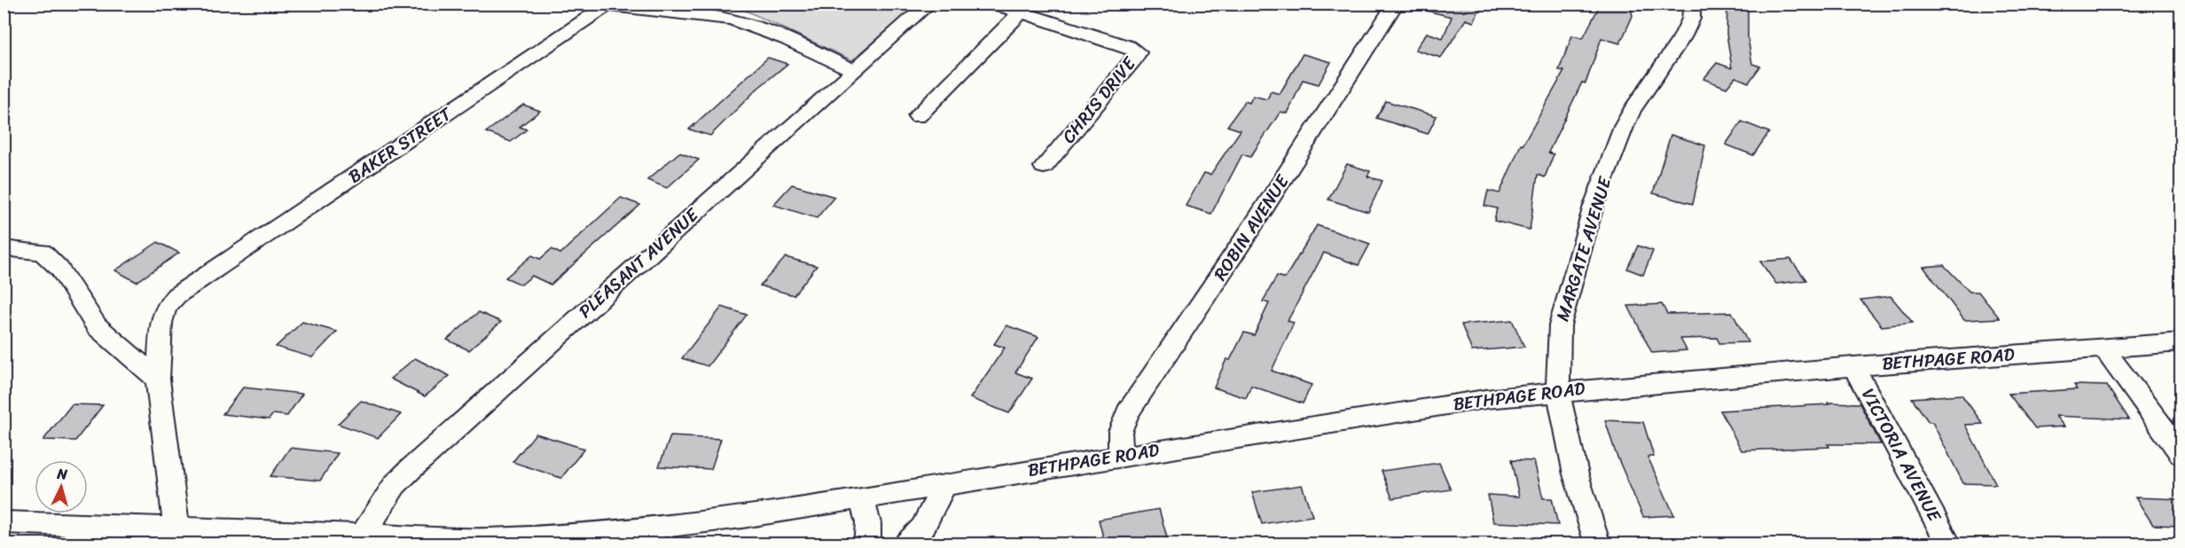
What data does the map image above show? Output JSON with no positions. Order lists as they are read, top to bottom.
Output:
{
  "streets": {
    "street": [
      "CHRIS DRIVE",
      "BAKER STREET",
      "ROBIN AVENUE",
      "MARGATE AVENUE",
      "PLEASANT AVENUE",
      "BETHPAGE ROAD",
      "VICTORIA AVENUE"
    ]
  },
  "crossings": [
    ["BAKER STREET", "PLEASANT AVENUE"],
    ["BAKER STREET", "BETHPAGE ROAD"],
    ["ROBIN AVENUE", "BETHPAGE ROAD"],
    ["MARGATE AVENUE", "BETHPAGE ROAD"],
    ["PLEASANT AVENUE", "BETHPAGE ROAD"],
    ["BETHPAGE ROAD", "VICTORIA AVENUE"]
  ],
  "north": "top"
}
